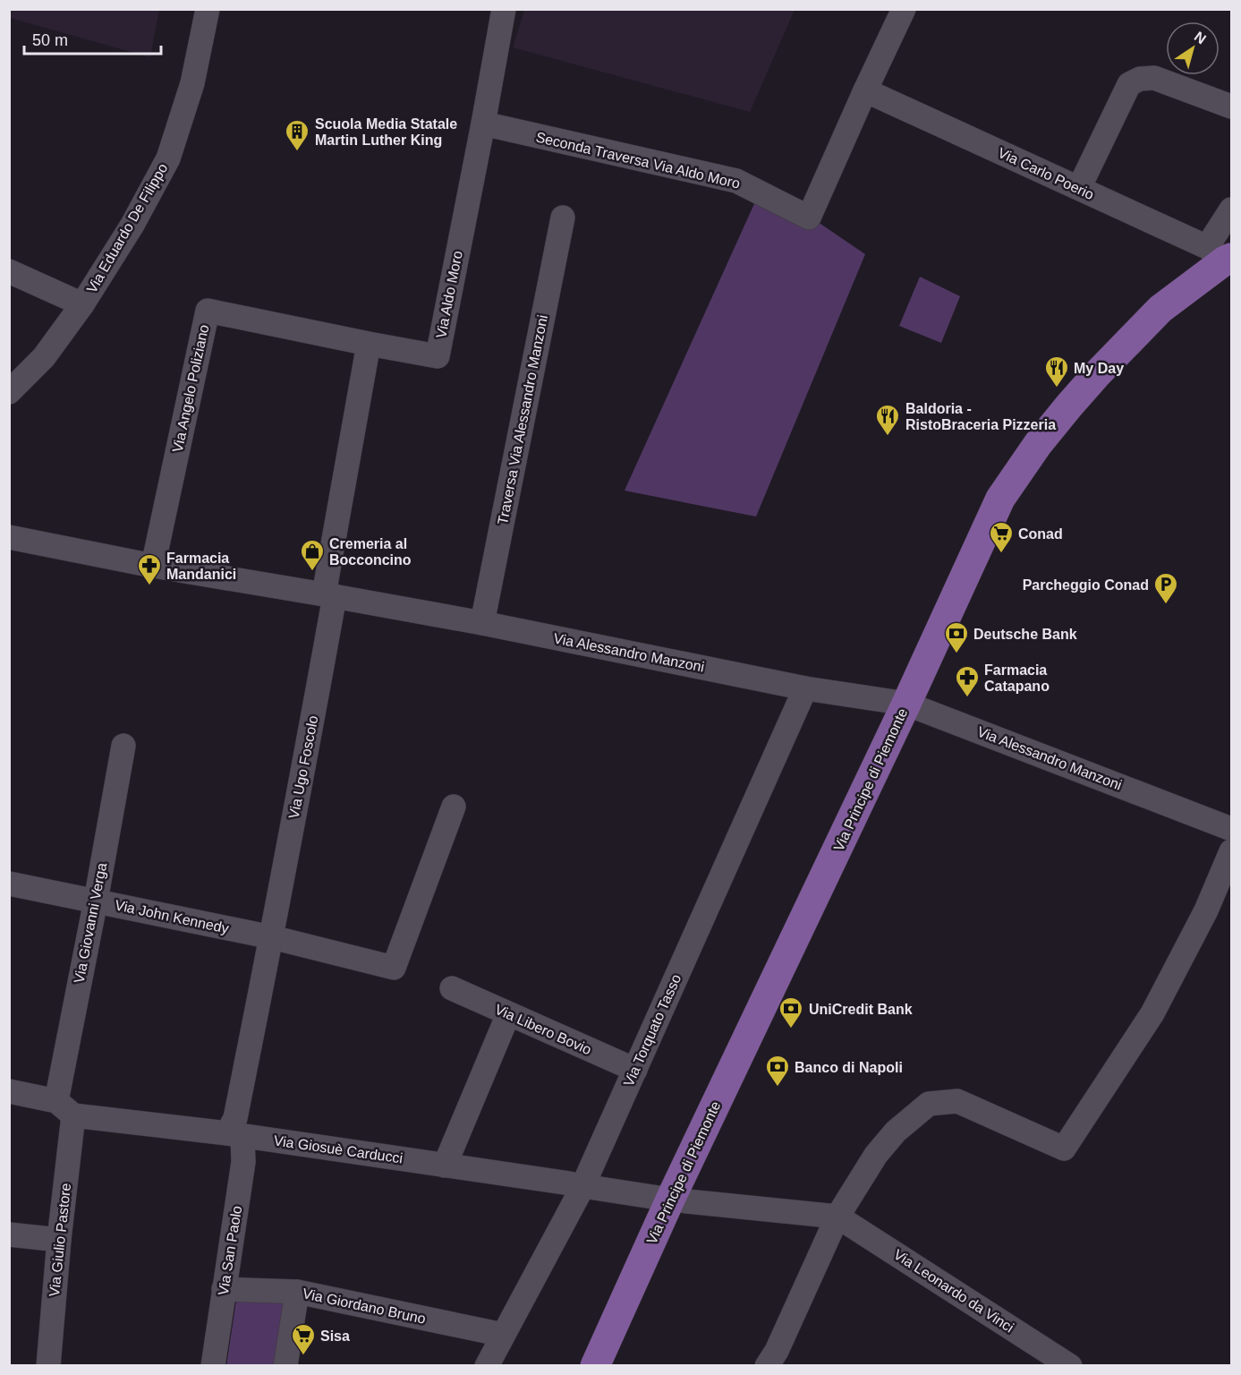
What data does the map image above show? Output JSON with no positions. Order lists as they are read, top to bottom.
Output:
{
  "streets": {
    "main road": ["Via Principe di Piemonte"],
    "street": [
      "Seconda Traversa Via Aldo Moro",
      "Via Carlo Poerio",
      "Via Eduardo De Filippo",
      "Via Aldo Moro",
      "Via Angelo Poliziano",
      "Traversa Via Alessandro Manzoni",
      "Via Alessandro Manzoni",
      "Via Ugo Foscolo",
      "Via John Kennedy",
      "Via Giovanni Verga",
      "Via Libero Bovio",
      "Via Torquato Tasso",
      "Via Giosuè Carducci",
      "Via Giulio Pastore",
      "Via San Paolo",
      "Via Leonardo da Vinci",
      "Via Giordano Bruno"
    ]
  },
  "crossings": [
    ["Seconda Traversa Via Aldo Moro", "Via Carlo Poerio"],
    ["Seconda Traversa Via Aldo Moro", "Via Aldo Moro"],
    ["Via Carlo Poerio", "Via Principe di Piemonte"],
    ["Via Aldo Moro", "Via Angelo Poliziano"],
    ["Via Angelo Poliziano", "Via Alessandro Manzoni"],
    ["Traversa Via Alessandro Manzoni", "Via Alessandro Manzoni"],
    ["Via Alessandro Manzoni", "Via Ugo Foscolo"],
    ["Via Alessandro Manzoni", "Via Principe di Piemonte"],
    ["Via Alessandro Manzoni", "Via Torquato Tasso"],
    ["Via Ugo Foscolo", "Via John Kennedy"],
    ["Via Ugo Foscolo", "Via Giosuè Carducci"],
    ["Via Ugo Foscolo", "Via San Paolo"],
    ["Via Principe di Piemonte", "Via Giosuè Carducci"],
    ["Via John Kennedy", "Via Giovanni Verga"],
    ["Via Giovanni Verga", "Via Giosuè Carducci"],
    ["Via Giovanni Verga", "Via Giulio Pastore"],
    ["Via Libero Bovio", "Via Torquato Tasso"],
    ["Via Torquato Tasso", "Via Giosuè Carducci"],
    ["Via Torquato Tasso", "Via Giordano Bruno"],
    ["Via Giosuè Carducci", "Via Giulio Pastore"],
    ["Via Giosuè Carducci", "Via San Paolo"],
    ["Via Giosuè Carducci", "Via Leonardo da Vinci"],
    ["Via San Paolo", "Via Giordano Bruno"]
  ],
  "places": {
    "building": ["Scuola Media Statale Martin Luther King"],
    "restaurant": ["My Day", "Baldoria - RistoBraceria Pizzeria"],
    "supermarket": ["Conad", "Sisa"],
    "shop": ["Cremeria al Bocconcino"],
    "pharmacy": ["Farmacia Mandanici", "Farmacia Catapano"],
    "parking": ["Parcheggio Conad"],
    "bank": ["Deutsche Bank", "UniCredit Bank", "Banco di Napoli"]
  },
  "scale_bar": "50 m",
  "north": "top right"
}
